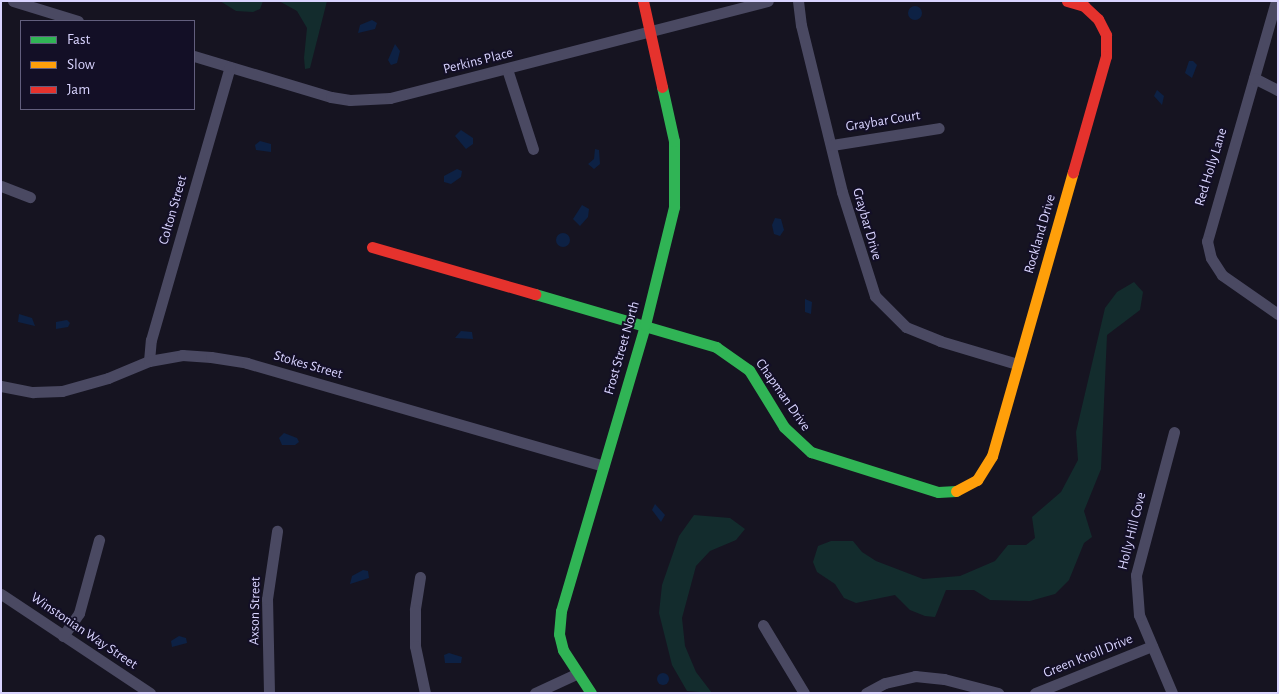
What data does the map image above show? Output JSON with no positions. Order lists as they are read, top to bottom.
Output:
{
  "streets": {
    "street": [
      "Perkins Place",
      "Graybar Court",
      "Red Holly Lane",
      "Colton Street",
      "Graybar Drive",
      "Rockland Drive",
      "Frost Street North",
      "Stokes Street",
      "Chapman Drive",
      "Holly Hill Cove",
      "Axson Street",
      "Winstonian Way Street",
      "Green Knoll Drive"
    ]
  },
  "crossings": [
    ["Perkins Place", "Colton Street"],
    ["Perkins Place", "Frost Street North"],
    ["Graybar Court", "Graybar Drive"],
    ["Colton Street", "Stokes Street"],
    ["Graybar Drive", "Rockland Drive"],
    ["Rockland Drive", "Chapman Drive"],
    ["Frost Street North", "Stokes Street"],
    ["Frost Street North", "Chapman Drive"],
    ["Holly Hill Cove", "Green Knoll Drive"]
  ],
  "legend": ["Fast", "Slow", "Jam"]
}
